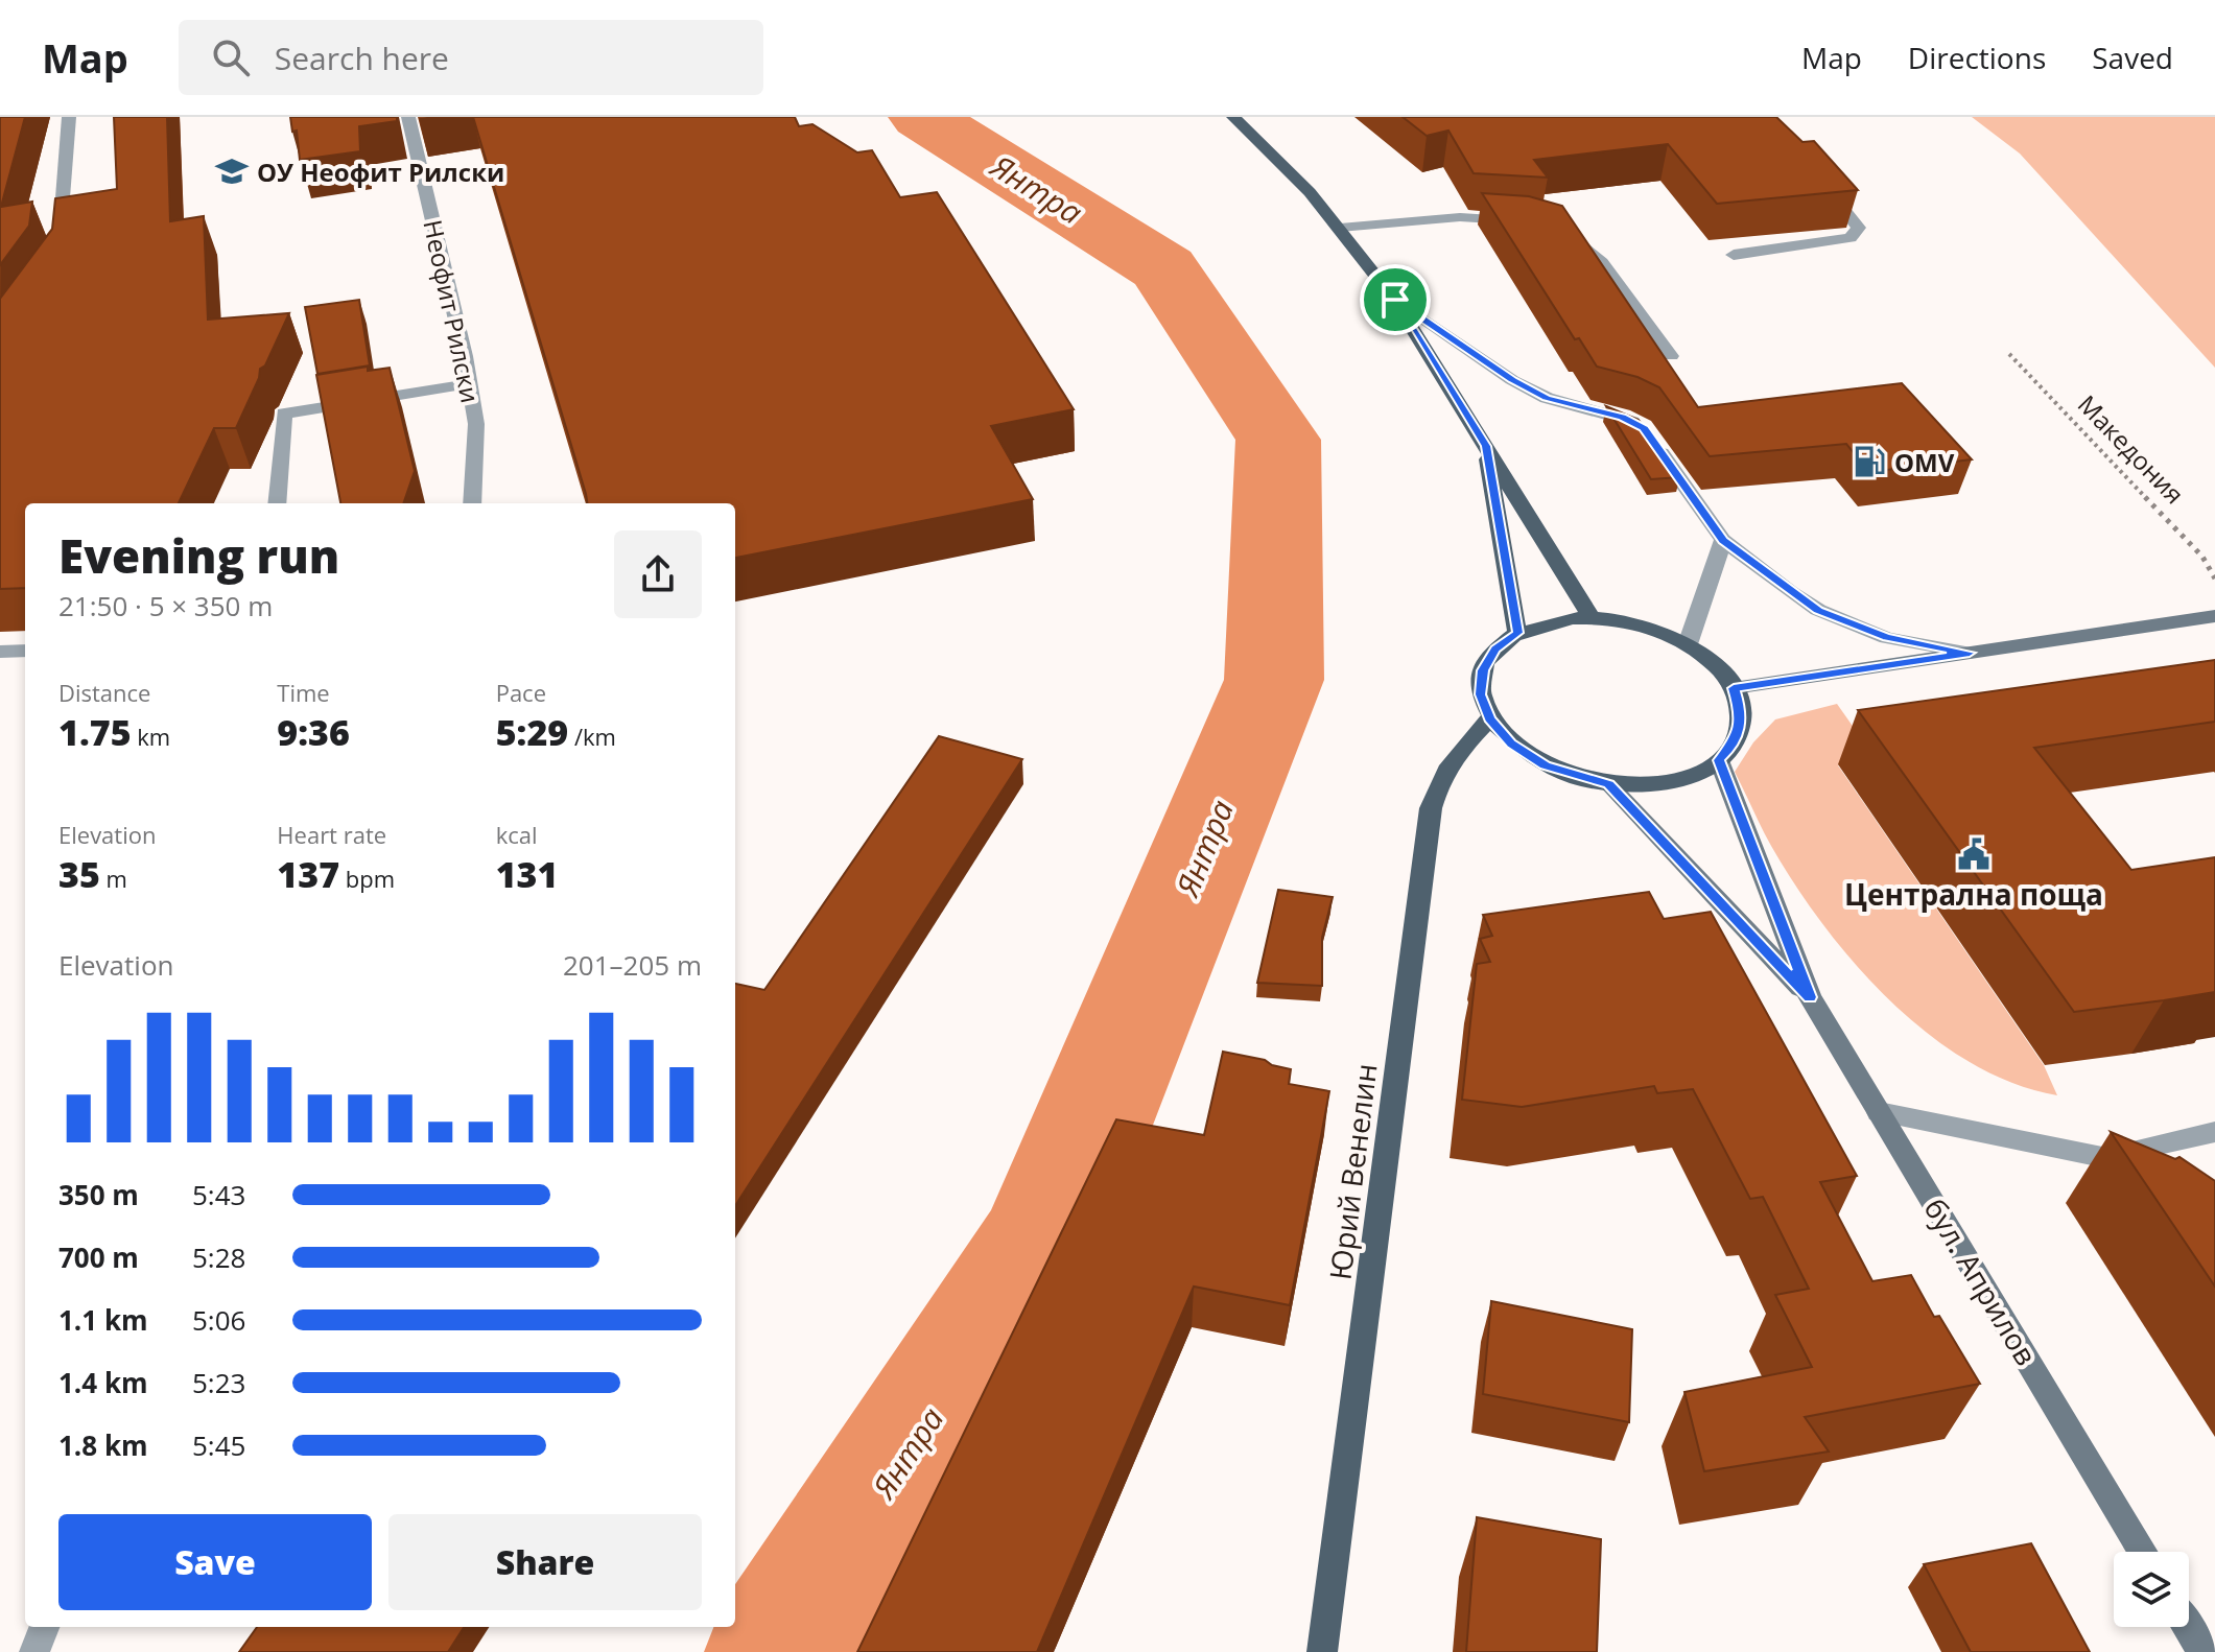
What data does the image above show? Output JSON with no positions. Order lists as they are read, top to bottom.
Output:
{
  "streets": {
    "main road": ["Юрий Венелин", "бул. Априлов"],
    "street": ["Неофит Рилски"],
    "path": ["Македония"]
  },
  "crossings": [
    ["Юрий Венелин", "бул. Априлов"]
  ],
  "water": ["Янтра"],
  "places": {
    "school or university": ["ОУ Неофит Рилски"],
    "fuel station": ["OMV"],
    "public building": ["Централна поща"]
  },
  "page": {
    "header": "Map",
    "search": "Search here",
    "nav": ["Map", "Directions", "Saved"],
    "heading": ["Evening run", "21:50 · 5 × 350 m"],
    "stats": [
      ["Distance", "1.75 km"],
      ["Time", "9:36"],
      ["Pace", "5:29 /km"],
      ["Elevation", "35 m"],
      ["Heart rate", "137 bpm"],
      ["kcal", "131"]
    ],
    "chart": ["Elevation", "201–205 m"],
    "list": [
      {
        "name": "350 m",
        "note": "5:43"
      },
      {
        "name": "700 m",
        "note": "5:28"
      },
      {
        "name": "1.1 km",
        "note": "5:06"
      },
      {
        "name": "1.4 km",
        "note": "5:23"
      },
      {
        "name": "1.8 km",
        "note": "5:45"
      }
    ],
    "buttons": ["Save", "Share"]
  }
}
